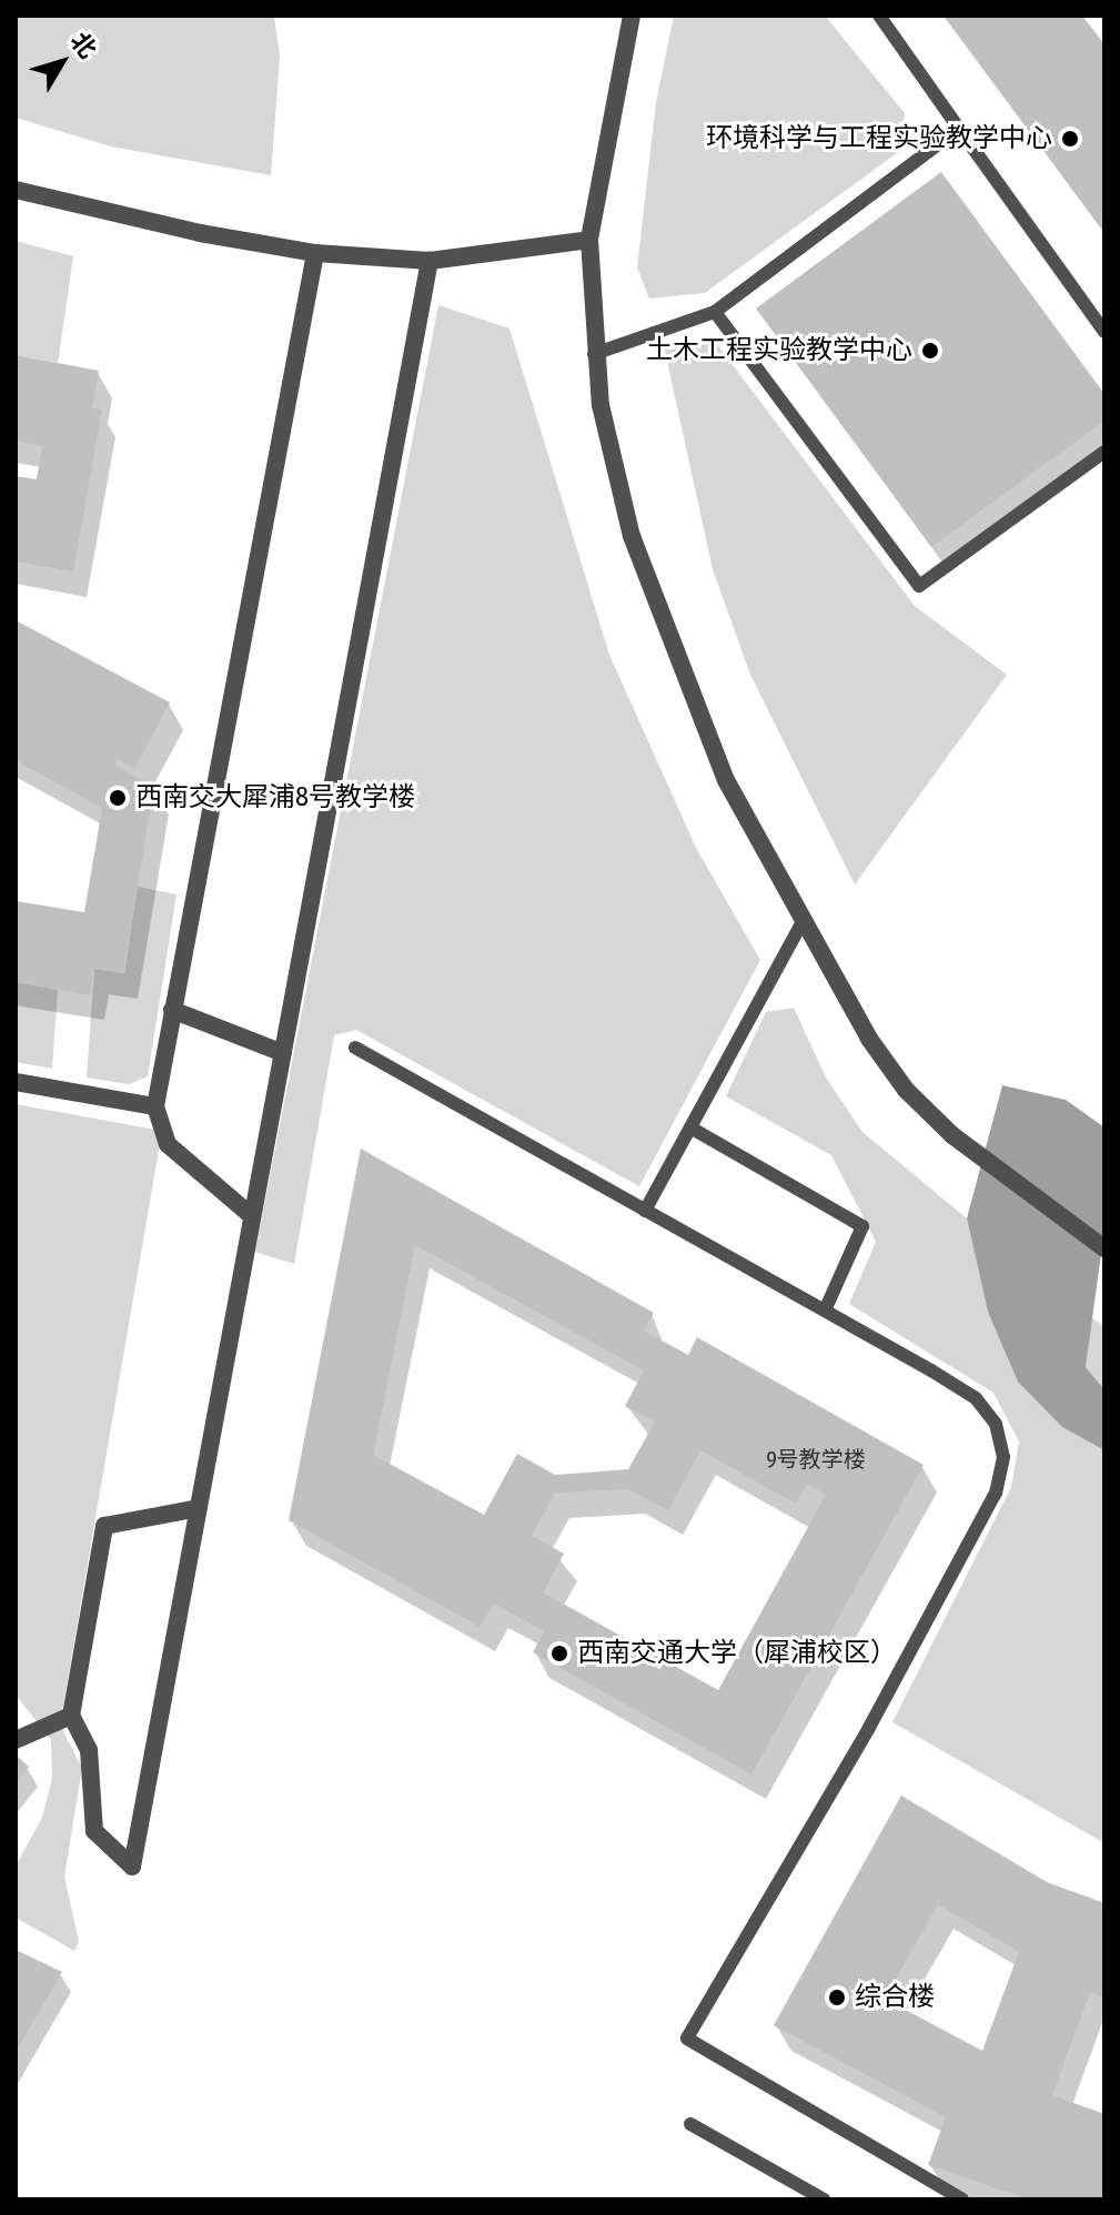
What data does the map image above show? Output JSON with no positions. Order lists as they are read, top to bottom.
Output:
{
  "places": [
    "环境科学与工程实验教学中心",
    "土木工程实验教学中心",
    "西南交大犀浦8号教学楼",
    "西南交通大学（犀浦校区）",
    "综合楼"
  ],
  "house_numbers": ["9号教学楼"],
  "north": "top right"
}
